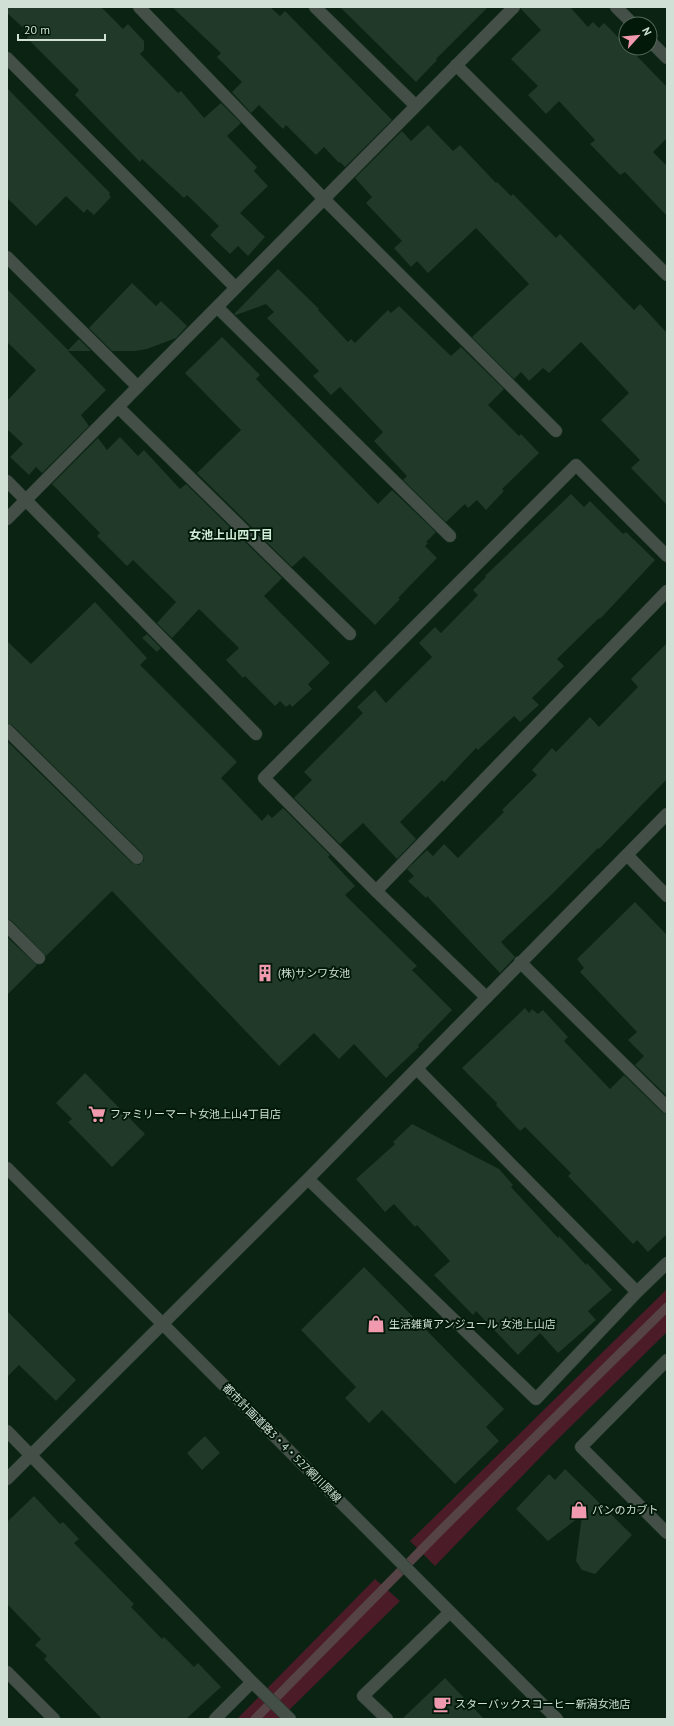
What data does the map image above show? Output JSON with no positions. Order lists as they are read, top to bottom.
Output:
{
  "streets": {
    "street": ["都市計画道路3・4・527網川原線"]
  },
  "districts": ["女池上山四丁目"],
  "places": {
    "building": ["(株)サンワ女池"],
    "supermarket": ["ファミリーマート女池上山4丁目店"],
    "shop": ["生活雑貨アンジュール 女池上山店", "パンのカブト"],
    "cafe": ["スターバックスコーヒー新潟女池店"]
  },
  "scale_bar": "20 m",
  "north": "top right"
}
